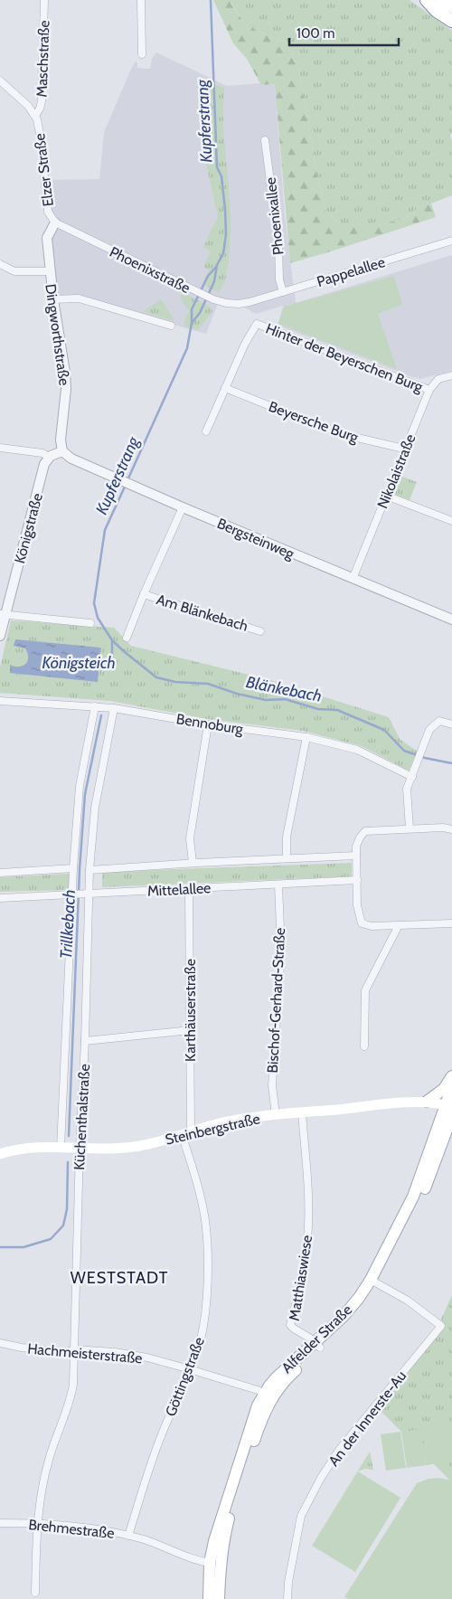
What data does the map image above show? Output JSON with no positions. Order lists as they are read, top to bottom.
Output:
{
  "streets": {
    "main road": ["Steinbergstraße", "Alfelder Straße"],
    "street": [
      "Maschstraße",
      "Elzer Straße",
      "Phoenixallee",
      "Phoenixstraße",
      "Pappelallee",
      "Dingworthstraße",
      "Hinter der Beyerschen Burg",
      "Beyersche Burg",
      "Nikolaistraße",
      "Königstraße",
      "Bergsteinweg",
      "Am Blänkebach",
      "Bennoburg",
      "Mittelallee",
      "Bischof-Gerhard-Straße",
      "Karthäuserstraße",
      "Küchenthalstraße",
      "Matthiaswiese",
      "Hachmeisterstraße",
      "Göttingstraße",
      "An der Innerste-Au",
      "Brehmestraße"
    ]
  },
  "crossings": [
    ["Maschstraße", "Elzer Straße"],
    ["Elzer Straße", "Phoenixstraße"],
    ["Elzer Straße", "Dingworthstraße"],
    ["Phoenixallee", "Pappelallee"],
    ["Phoenixstraße", "Pappelallee"],
    ["Dingworthstraße", "Bergsteinweg"],
    ["Hinter der Beyerschen Burg", "Beyersche Burg"],
    ["Hinter der Beyerschen Burg", "Nikolaistraße"],
    ["Beyersche Burg", "Nikolaistraße"],
    ["Nikolaistraße", "Bergsteinweg"],
    ["Bergsteinweg", "Am Blänkebach"],
    ["Bennoburg", "Küchenthalstraße"],
    ["Mittelallee", "Bischof-Gerhard-Straße"],
    ["Mittelallee", "Karthäuserstraße"],
    ["Mittelallee", "Küchenthalstraße"],
    ["Bischof-Gerhard-Straße", "Steinbergstraße"],
    ["Karthäuserstraße", "Steinbergstraße"],
    ["Karthäuserstraße", "Göttingstraße"],
    ["Küchenthalstraße", "Steinbergstraße"],
    ["Küchenthalstraße", "Hachmeisterstraße"],
    ["Küchenthalstraße", "Brehmestraße"],
    ["Steinbergstraße", "Matthiaswiese"],
    ["Steinbergstraße", "Alfelder Straße"],
    ["Steinbergstraße", "Göttingstraße"],
    ["Matthiaswiese", "Alfelder Straße"],
    ["Alfelder Straße", "Hachmeisterstraße"],
    ["Alfelder Straße", "An der Innerste-Au"],
    ["Alfelder Straße", "Brehmestraße"],
    ["Hachmeisterstraße", "Göttingstraße"],
    ["Göttingstraße", "Brehmestraße"]
  ],
  "districts": ["WESTSTADT"],
  "water": [
    "Kupferstrang",
    "Königsteich",
    "Blänkebach",
    "Trillkebach"
  ],
  "scale_bar": "100 m"
}
